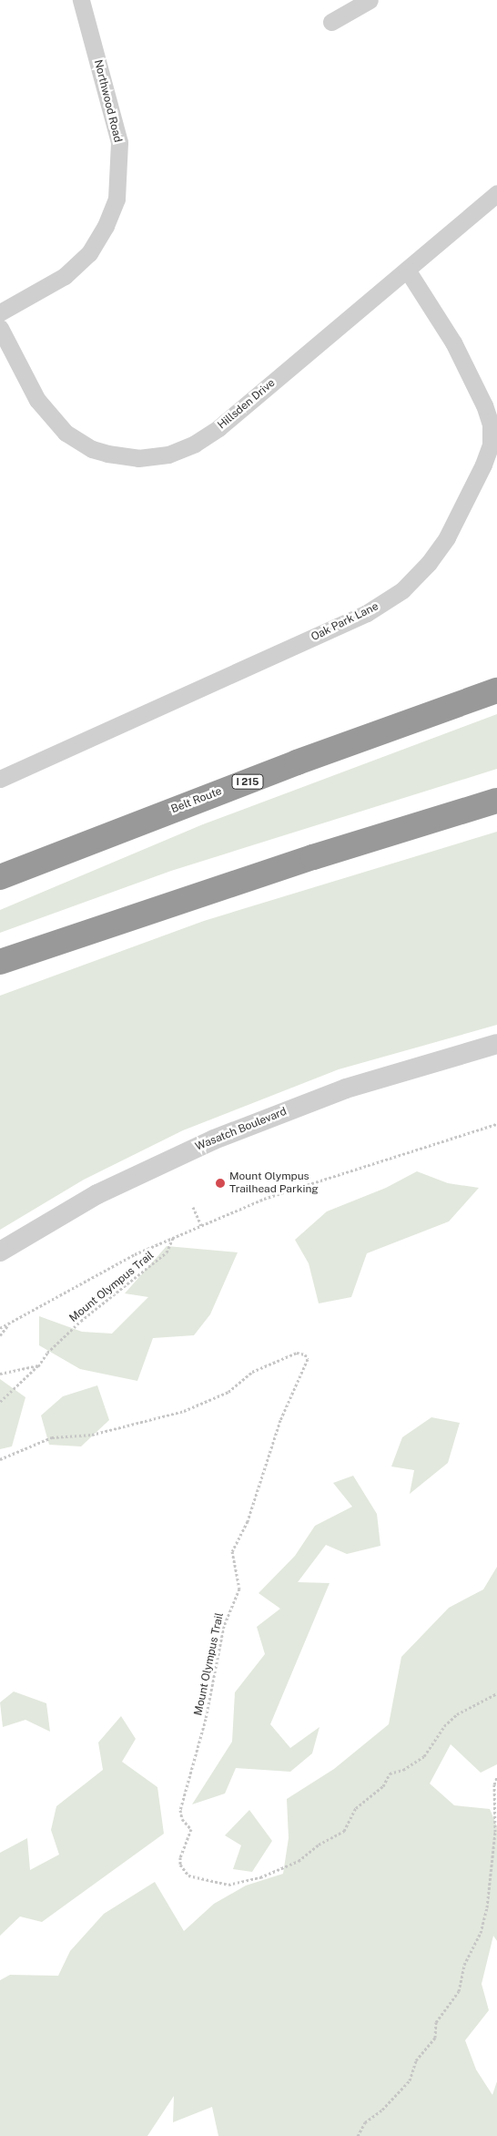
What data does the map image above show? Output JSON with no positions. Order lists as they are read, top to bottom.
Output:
{
  "streets": {
    "highway": ["I 215", "Belt Route"],
    "street": [
      "Northwood Road",
      "Hillsden Drive",
      "Oak Park Lane",
      "Wasatch Boulevard"
    ],
    "path": ["Mount Olympus Trail"]
  },
  "crossings": [
    ["Hillsden Drive", "Oak Park Lane"]
  ],
  "places": ["Mount Olympus Trailhead Parking"]
}
